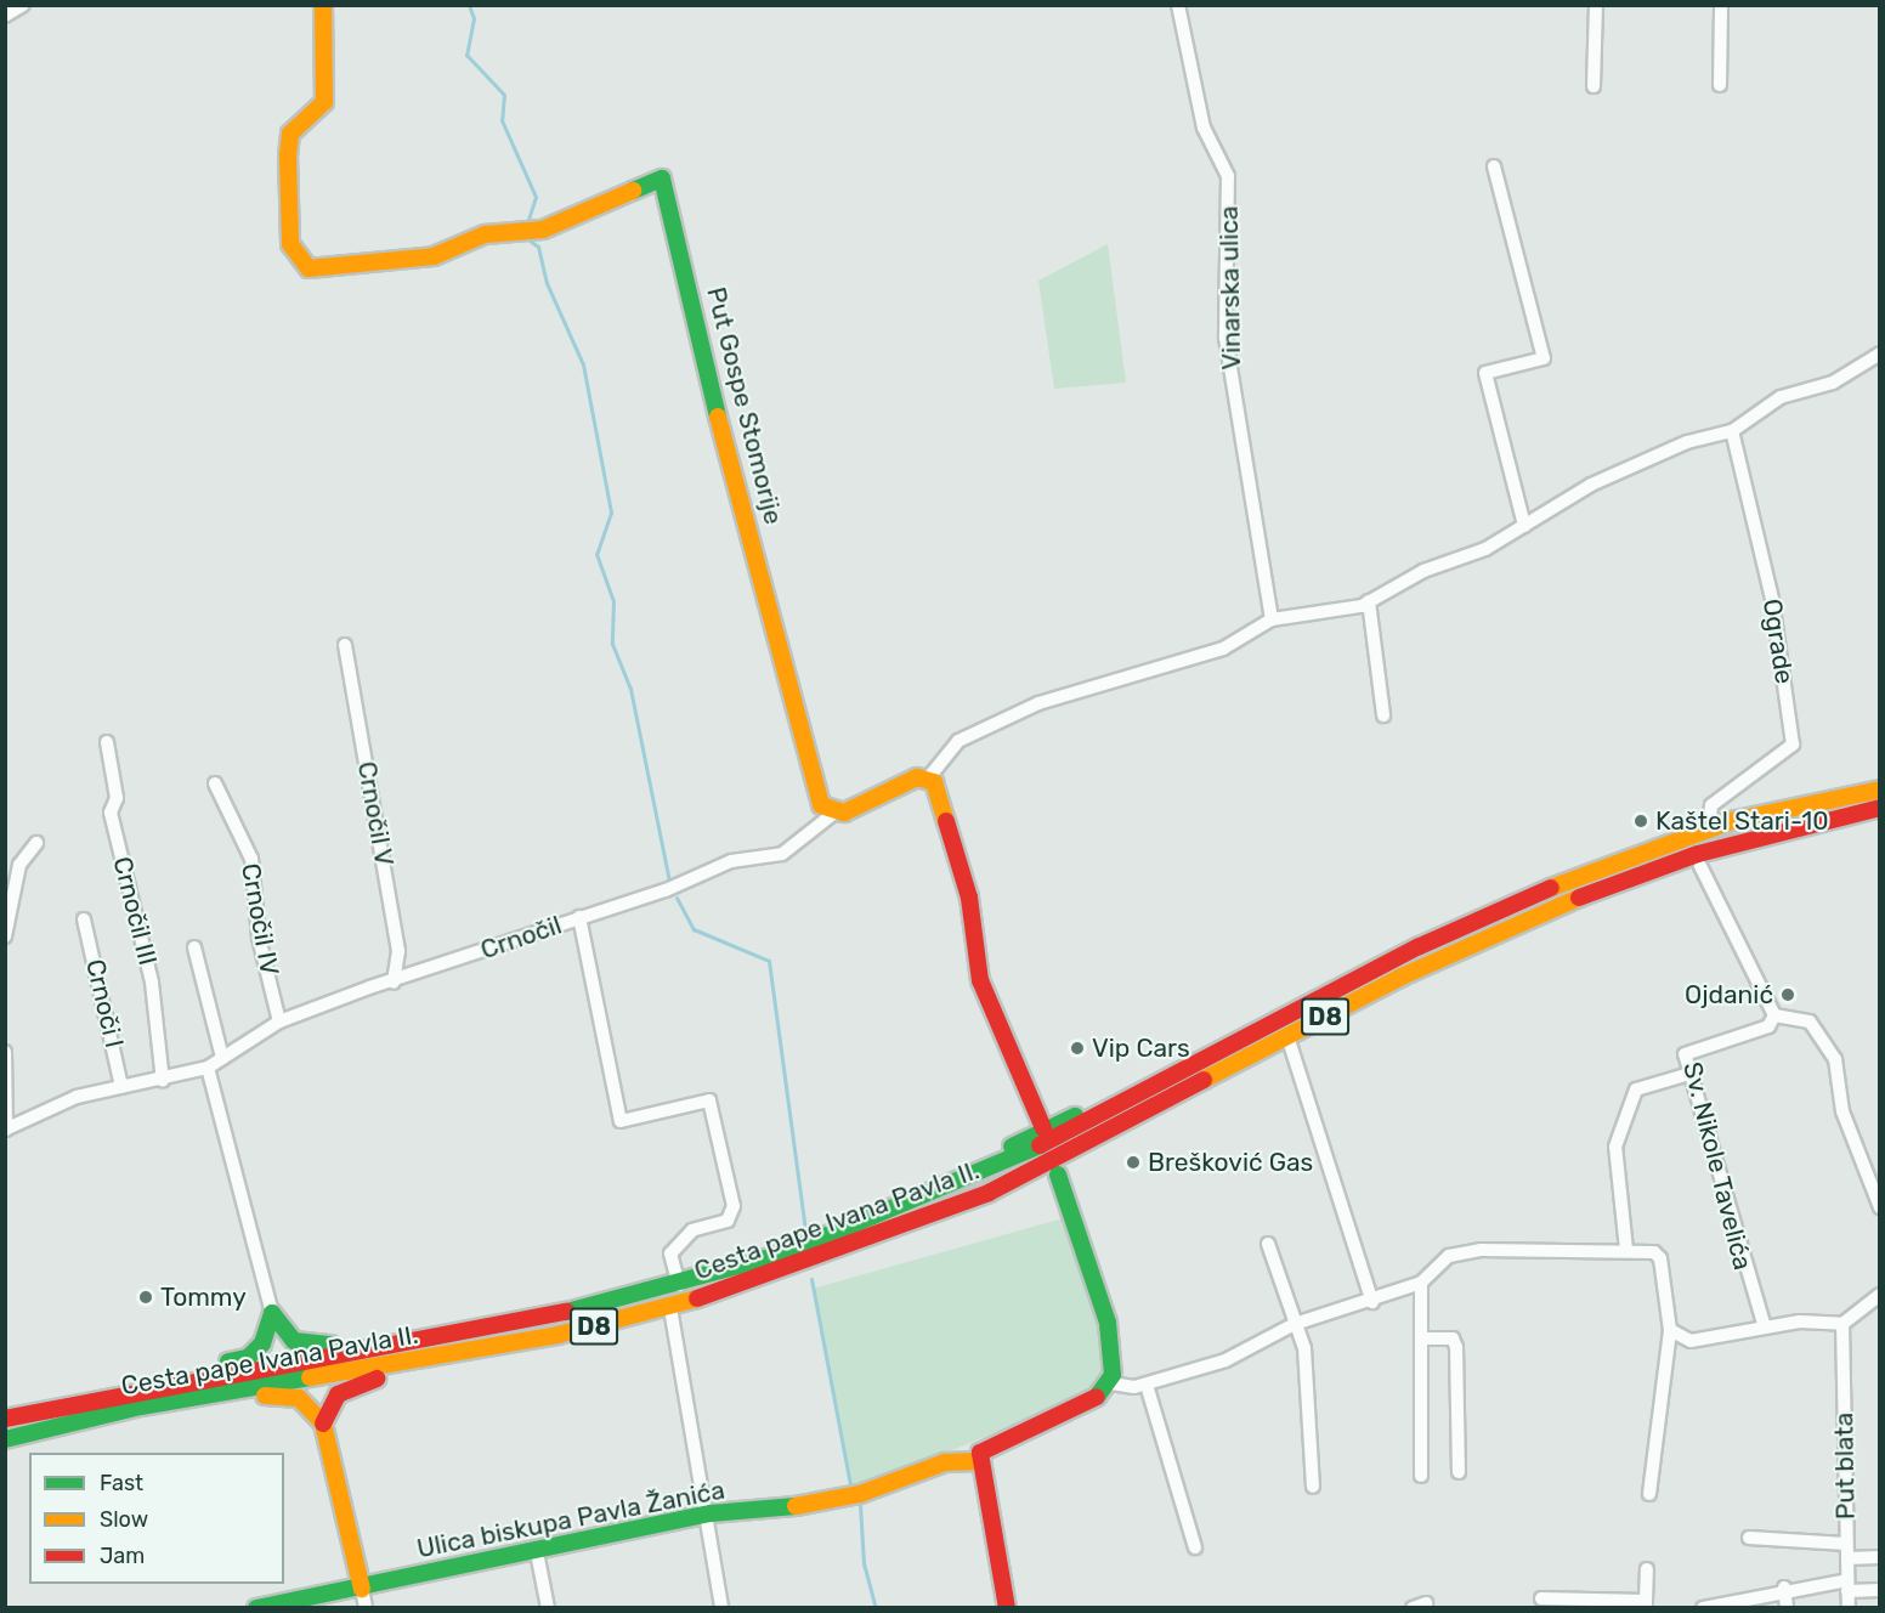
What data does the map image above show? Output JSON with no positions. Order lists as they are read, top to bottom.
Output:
{
  "streets": {
    "main road": [
      "Put Gospe Stomorije",
      "D8",
      "Cesta pape Ivana Pavla II.",
      "Ulica biskupa Pavla Žanića"
    ],
    "street": [
      "Vinarska ulica",
      "Ograde",
      "Crnočil V",
      "Crnočil III",
      "Crnočil IV",
      "Crnočil",
      "Crnoči l",
      "Sv. Nikole Tavelića",
      "Put blata"
    ]
  },
  "crossings": [
    ["Put Gospe Stomorije", "Crnočil"],
    ["Crnočil V", "Crnočil"],
    ["Crnočil IV", "Crnočil"]
  ],
  "places": [
    "Kaštel Stari-10",
    "Ojdanić",
    "Vip Cars",
    "Brešković Gas",
    "Tommy"
  ],
  "legend": ["Fast", "Slow", "Jam"]
}
